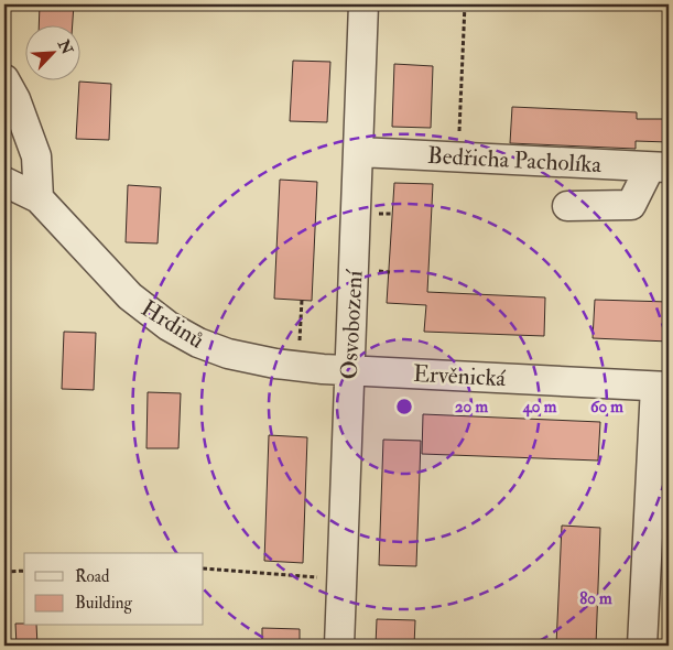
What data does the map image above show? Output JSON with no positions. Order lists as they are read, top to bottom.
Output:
{
  "streets": {
    "street": [
      "Bedřicha Pacholíka",
      "Hrdinů",
      "Osvobození",
      "Ervěnická"
    ]
  },
  "crossings": [
    ["Bedřicha Pacholíka", "Osvobození"],
    ["Hrdinů", "Osvobození"],
    ["Hrdinů", "Ervěnická"],
    ["Osvobození", "Ervěnická"]
  ],
  "legend": ["Road", "Building"],
  "north": "top right",
  "rings": [
    "20 m",
    "40 m",
    "60 m",
    "80 m"
  ]
}
